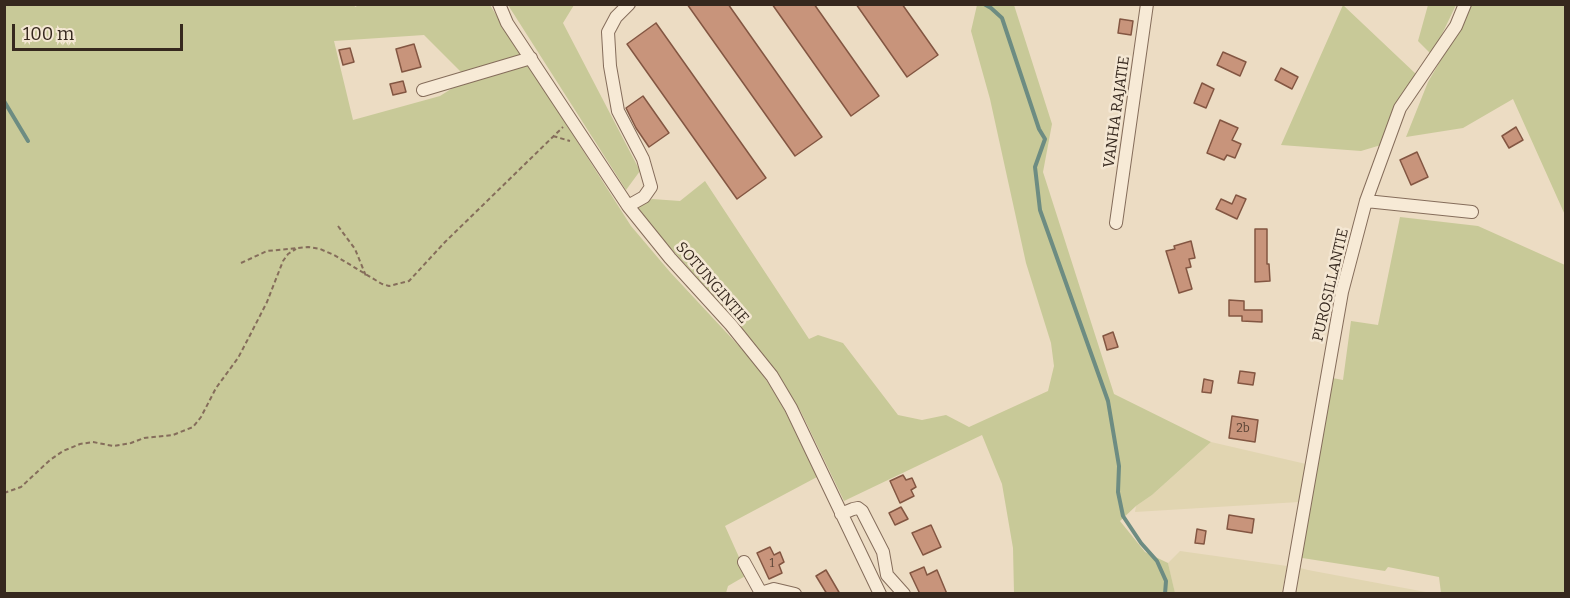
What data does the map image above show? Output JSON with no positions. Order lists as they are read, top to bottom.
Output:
{
  "streets": {
    "street": ["VANHA RAJATIE", "SOTUNGINTIE", "PUROSILLANTIE"]
  },
  "house_numbers": ["2b", "1"],
  "scale_bar": "100 m"
}
